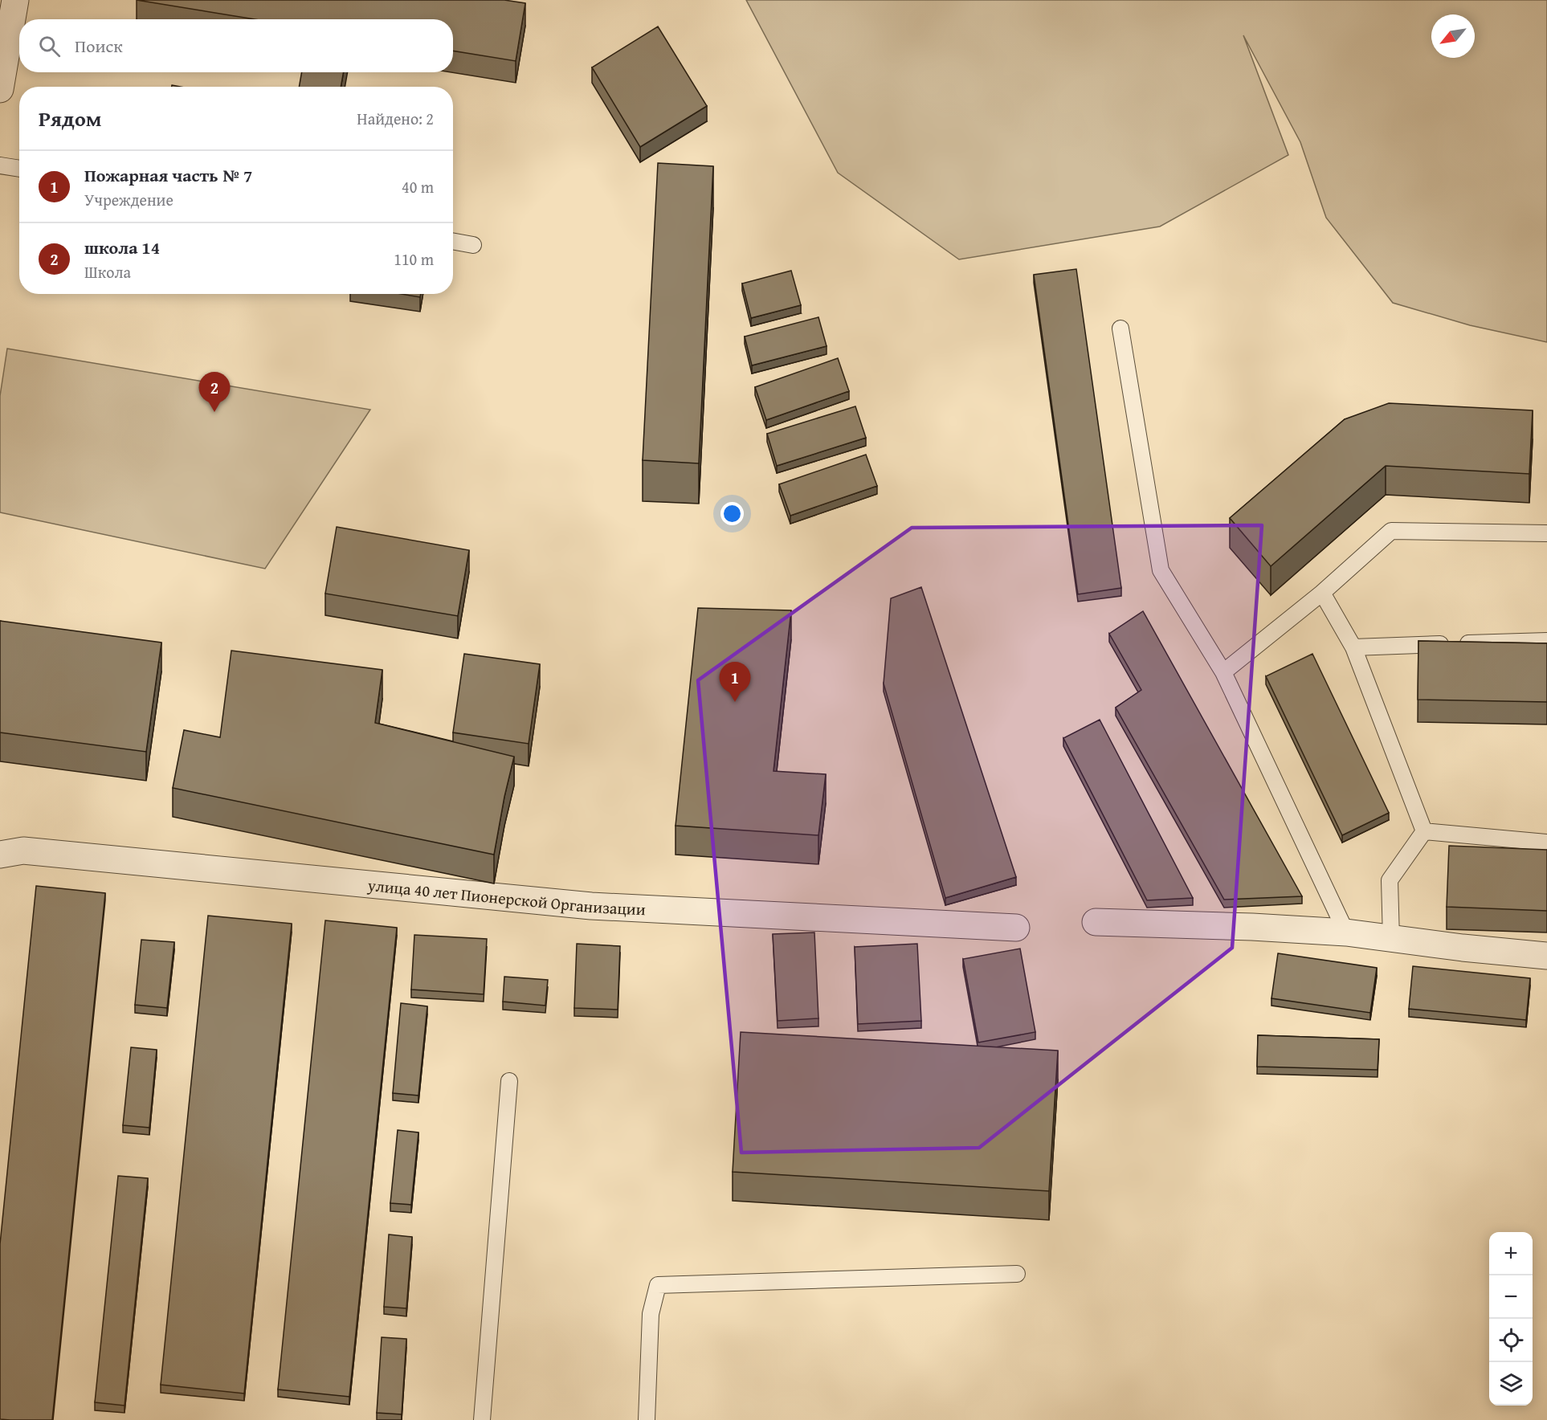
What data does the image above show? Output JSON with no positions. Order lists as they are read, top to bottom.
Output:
{
  "streets": {
    "street": ["улица 40 лет Пионерской Организации"]
  },
  "north": "bottom left",
  "page": {
    "search": "Поиск",
    "heading": ["Рядом", "Найдено: 2"],
    "list": [
      {
        "mark": "1",
        "name": "Пожарная часть № 7",
        "note": "Учреждение",
        "value": "40 m"
      },
      {
        "mark": "2",
        "name": "школа 14",
        "note": "Школа",
        "value": "110 m"
      }
    ],
    "pins": ["2", "1"],
    "map_buttons": ["+", "−"]
  }
}
